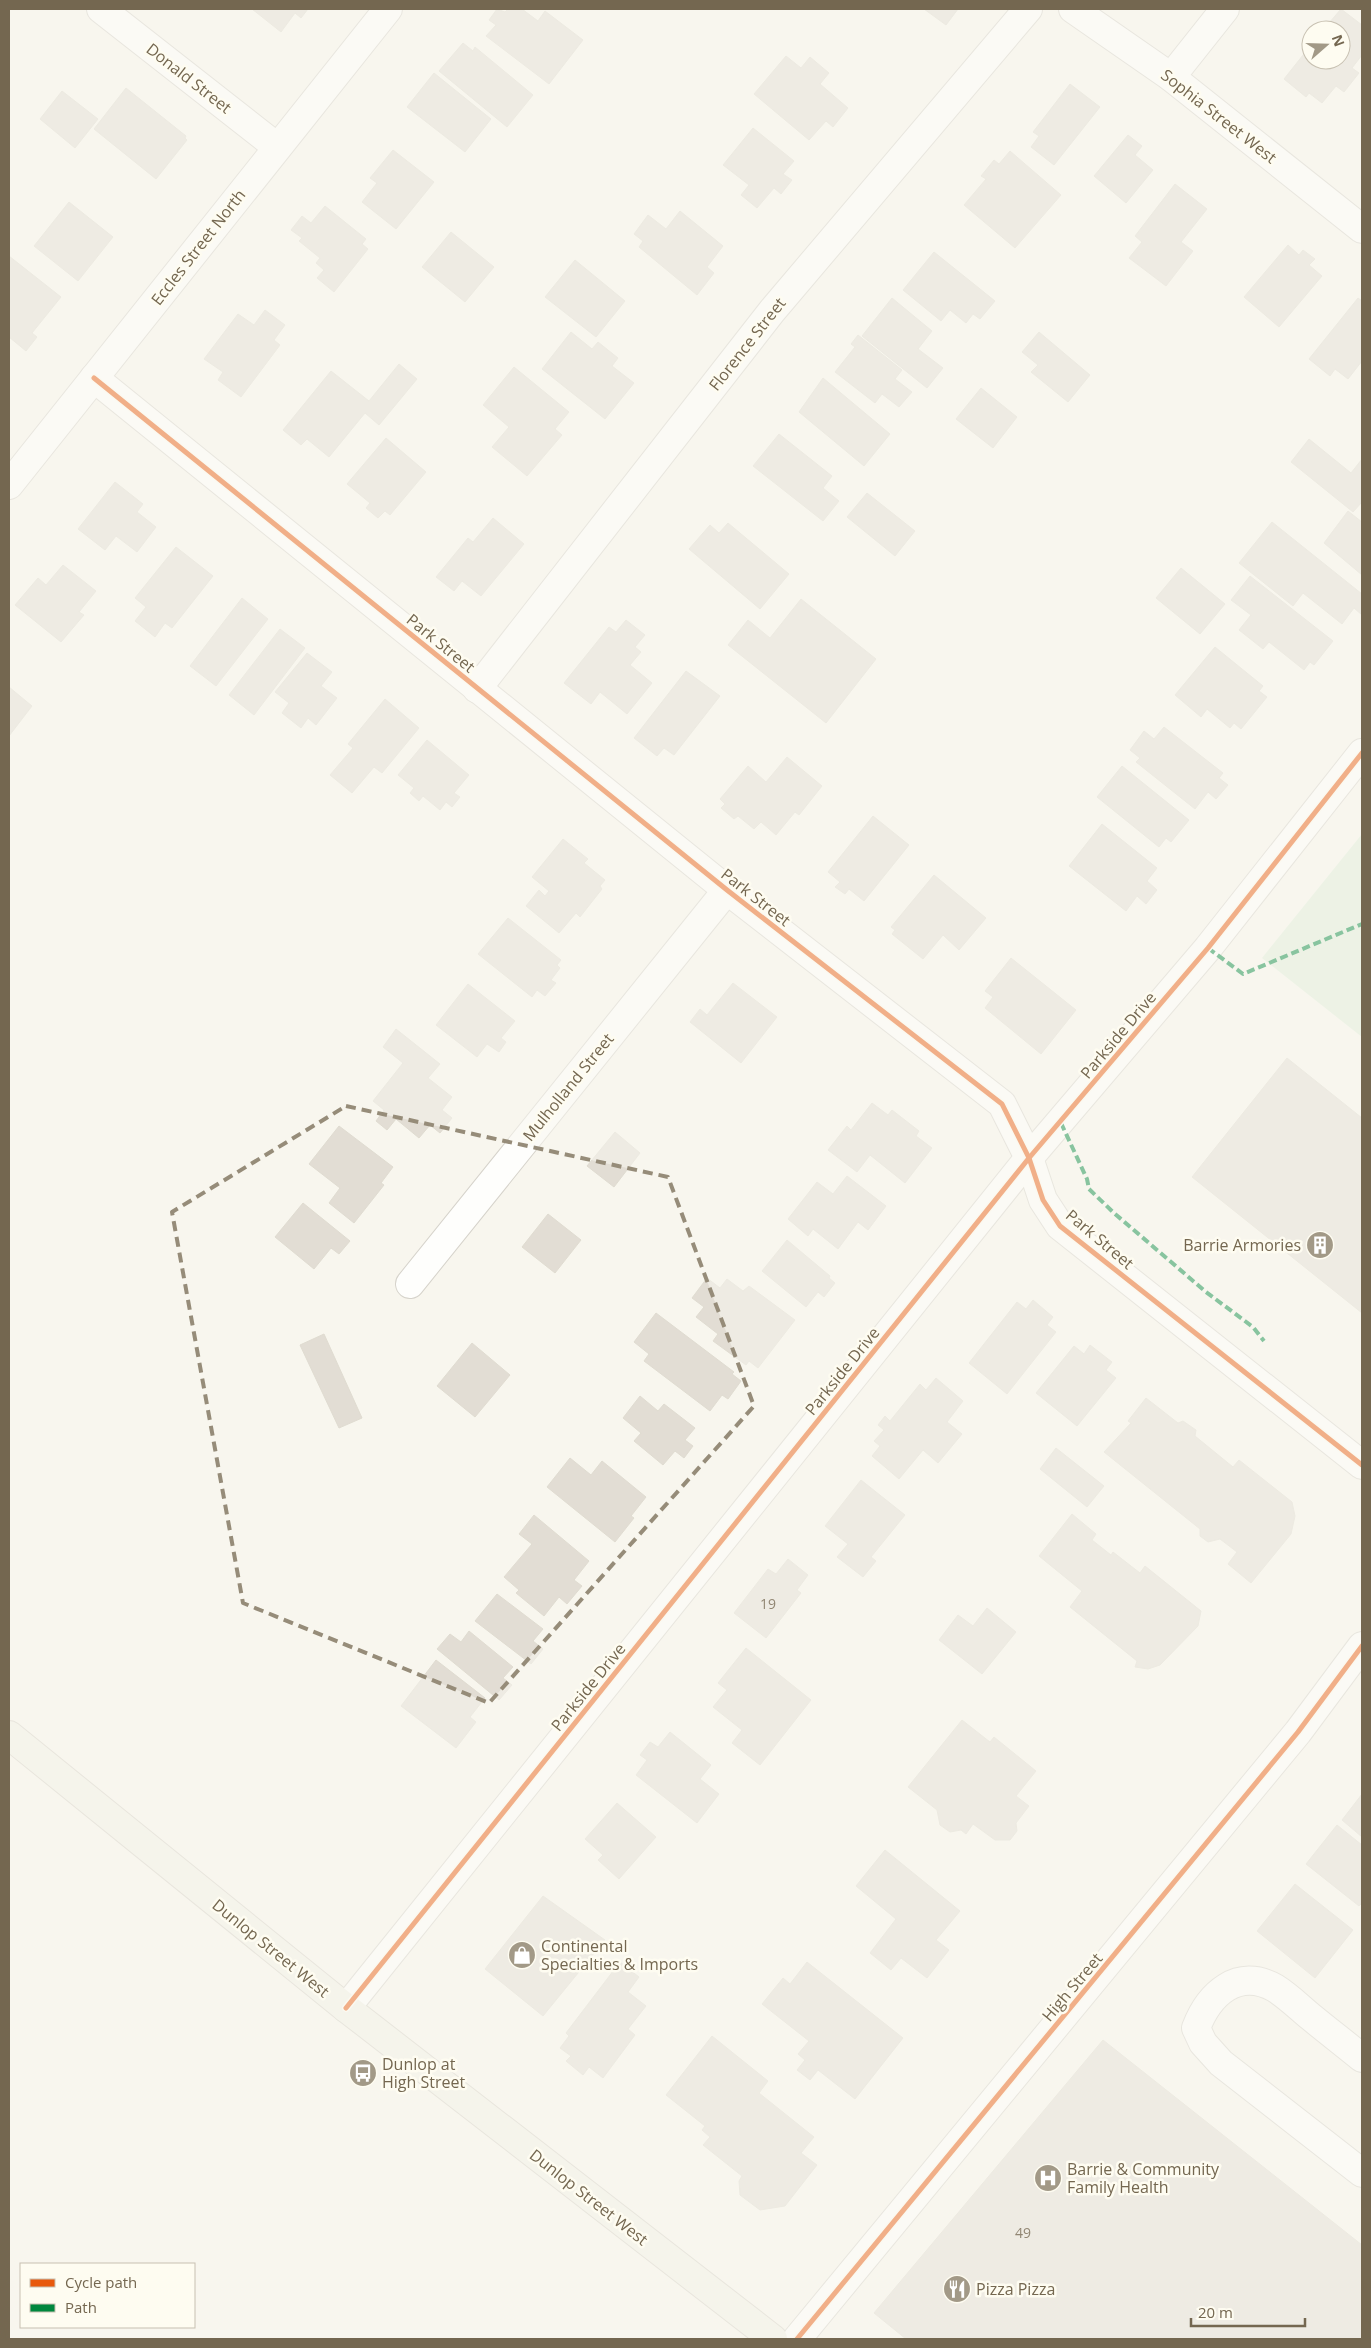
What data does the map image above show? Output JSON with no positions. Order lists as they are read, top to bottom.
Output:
{
  "streets": {
    "main road": ["Dunlop Street West"],
    "street": [
      "Donald Street",
      "Sophia Street West",
      "Eccles Street North",
      "Florence Street",
      "Park Street",
      "Parkside Drive",
      "Mulholland Street",
      "High Street"
    ]
  },
  "crossings": [
    ["Donald Street", "Eccles Street North"],
    ["Eccles Street North", "Park Street"],
    ["Florence Street", "Park Street"],
    ["Park Street", "Parkside Drive"],
    ["Park Street", "Mulholland Street"],
    ["Parkside Drive", "Dunlop Street West"]
  ],
  "places": {
    "building": ["Barrie Armories"],
    "shop": ["Continental Specialties & Imports"],
    "bus stop": ["Dunlop at High Street"],
    "hospital": ["Barrie & Community Family Health"],
    "restaurant": ["Pizza Pizza"]
  },
  "house_numbers": ["19", "49"],
  "legend": ["Cycle path", "Path"],
  "scale_bar": "20 m",
  "north": "right"
}
